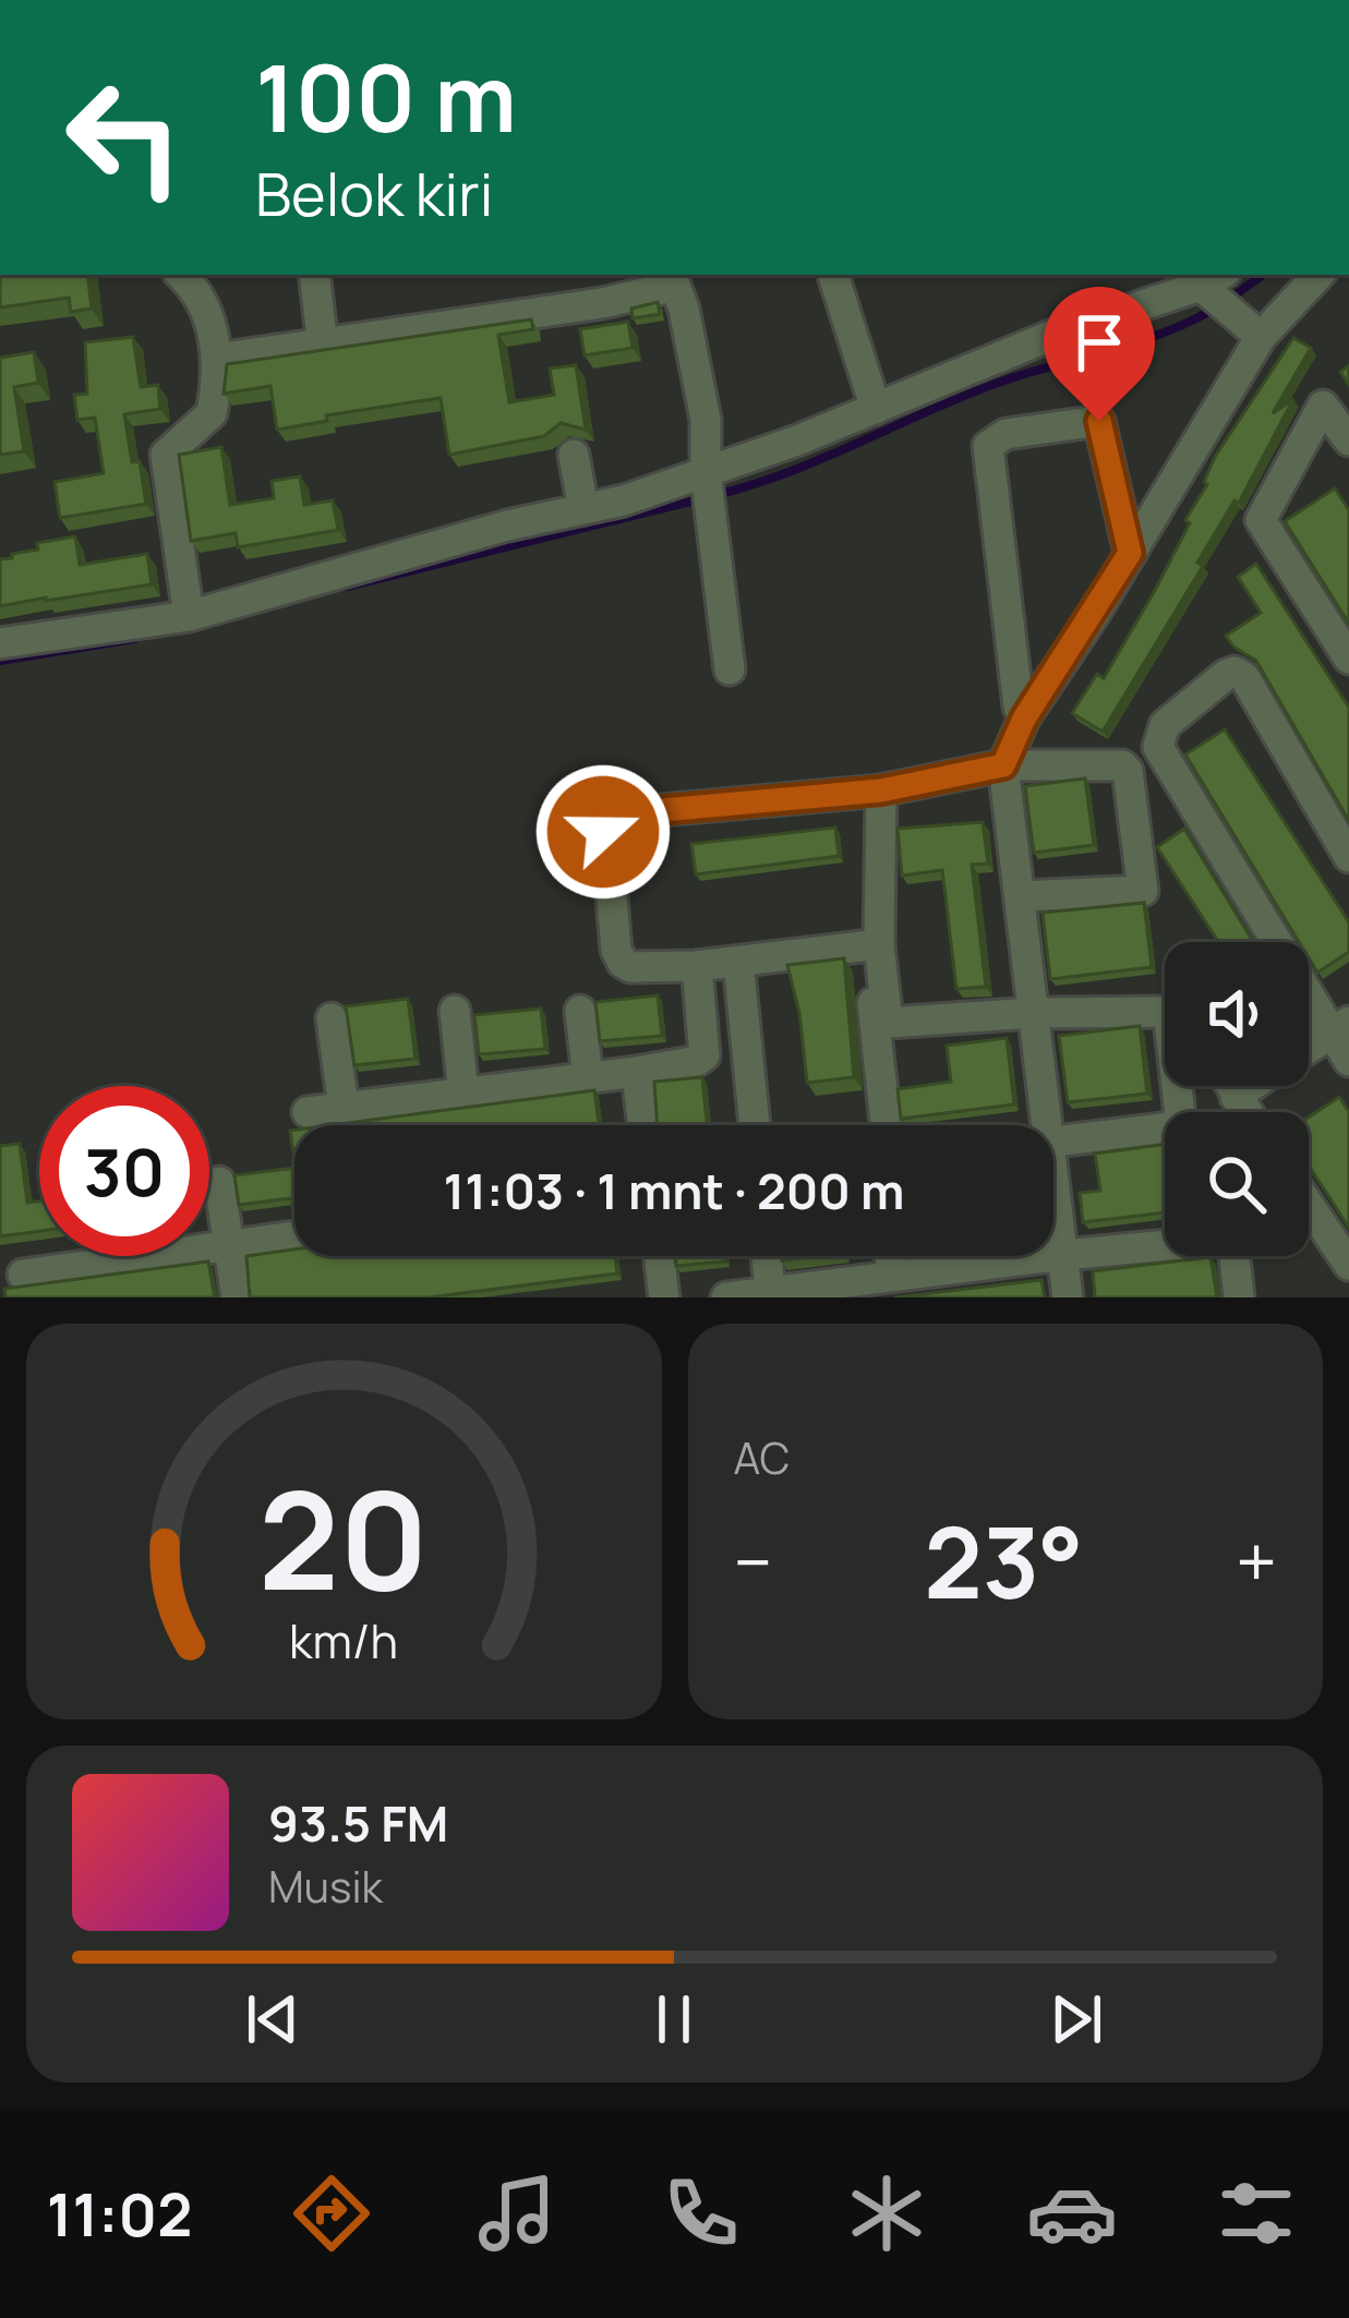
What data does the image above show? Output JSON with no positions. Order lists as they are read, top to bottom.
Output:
{
  "page": {
    "turn": ["100 m", "Belok kiri"],
    "limit": "30",
    "trip": "11:03 · 1 mnt · 200 m",
    "tile": "AC",
    "heat": ["−", "23°", "+"],
    "song": ["93.5 FM", "Musik"],
    "tabs": "11:02",
    "gauge": ["20", "km/h"]
  }
}
